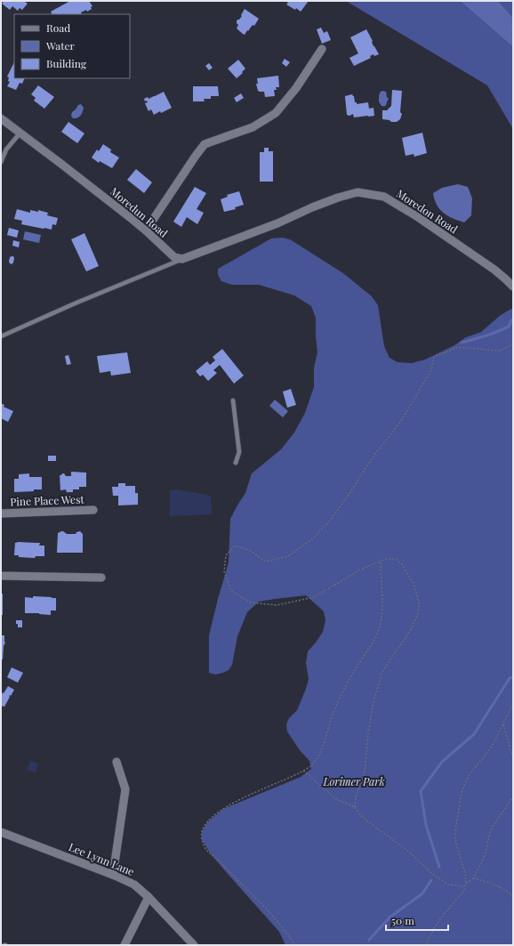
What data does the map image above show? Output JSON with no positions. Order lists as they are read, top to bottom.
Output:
{
  "streets": {
    "street": [
      "Moredon Road",
      "Moredun Road",
      "Pine Place West",
      "Lee Lynn Lane"
    ]
  },
  "crossings": [
    ["Moredon Road", "Moredun Road"]
  ],
  "parks": ["Lorimer Park"],
  "legend": ["Road", "Water", "Building"],
  "scale_bar": "50 m"
}
